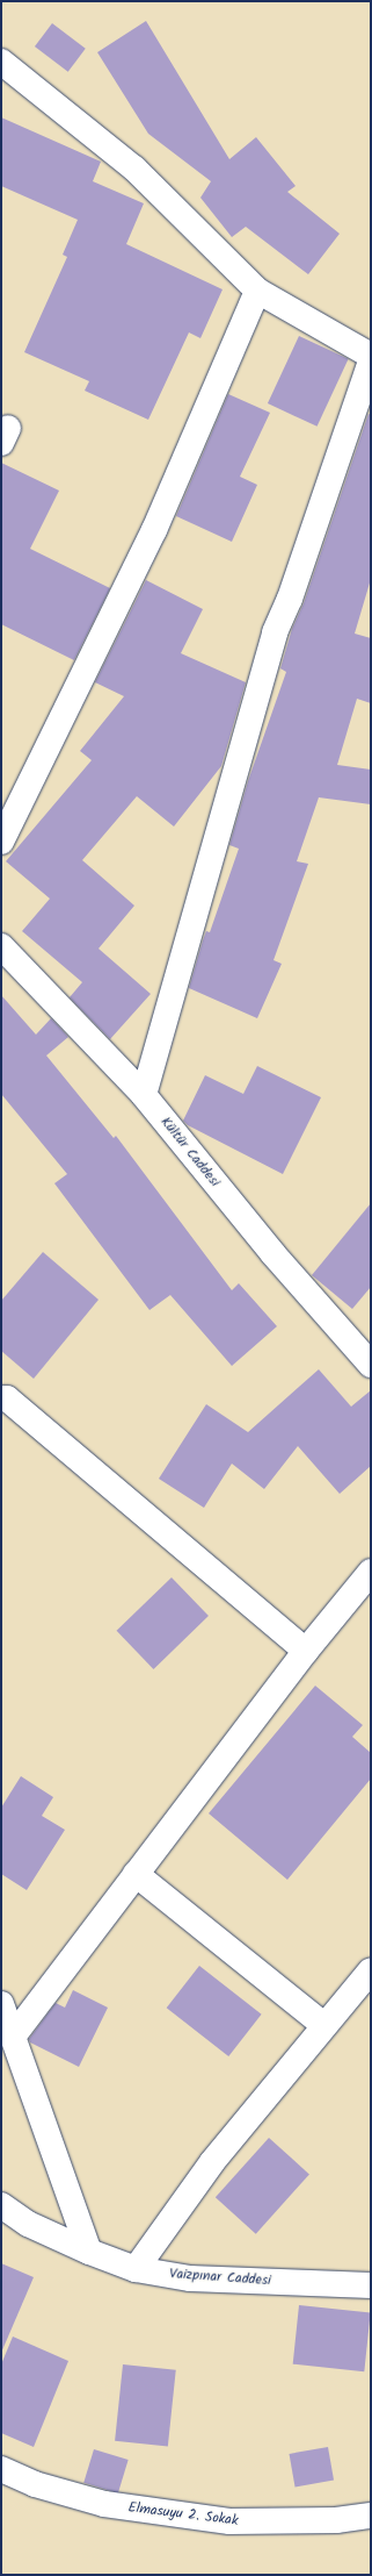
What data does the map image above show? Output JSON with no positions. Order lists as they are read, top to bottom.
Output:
{
  "streets": {
    "street": ["Kültür Caddesi", "Vaizpınar Caddesi", "Elmasuyu 2. Sokak"]
  }
}
